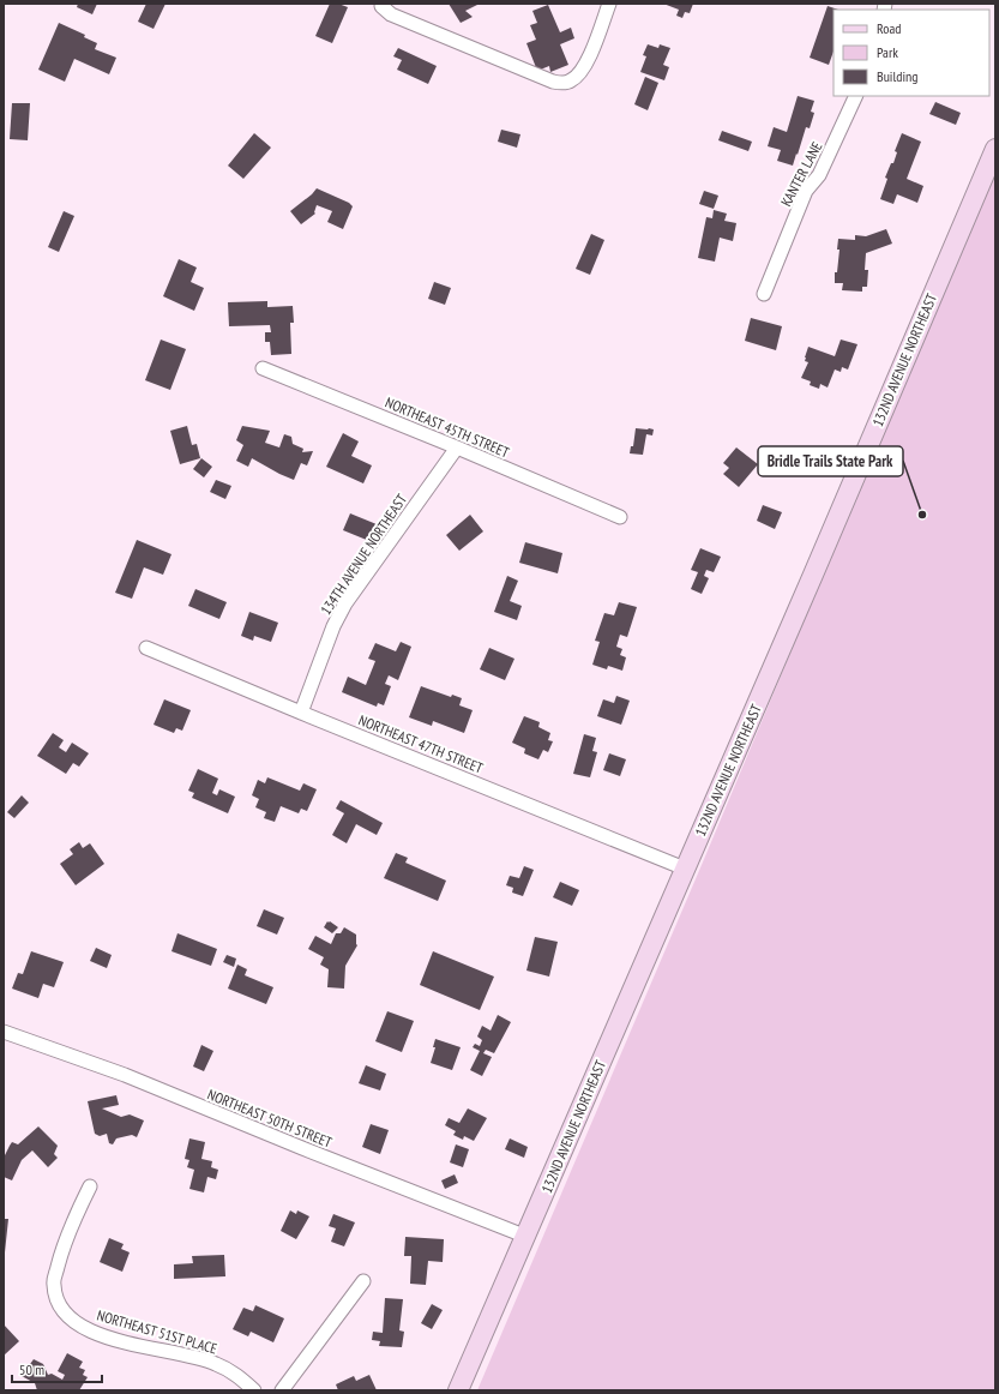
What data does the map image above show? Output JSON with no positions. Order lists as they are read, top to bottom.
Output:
{
  "streets": {
    "street": [
      "KANTER LANE",
      "132ND AVENUE NORTHEAST",
      "NORTHEAST 45TH STREET",
      "134TH AVENUE NORTHEAST",
      "NORTHEAST 47TH STREET",
      "NORTHEAST 50TH STREET",
      "NORTHEAST 51ST PLACE"
    ]
  },
  "crossings": [
    ["132ND AVENUE NORTHEAST", "NORTHEAST 47TH STREET"],
    ["132ND AVENUE NORTHEAST", "NORTHEAST 50TH STREET"],
    ["NORTHEAST 45TH STREET", "134TH AVENUE NORTHEAST"],
    ["134TH AVENUE NORTHEAST", "NORTHEAST 47TH STREET"]
  ],
  "places": ["Bridle Trails State Park"],
  "legend": ["Road", "Park", "Building"],
  "scale_bar": "50 m"
}
